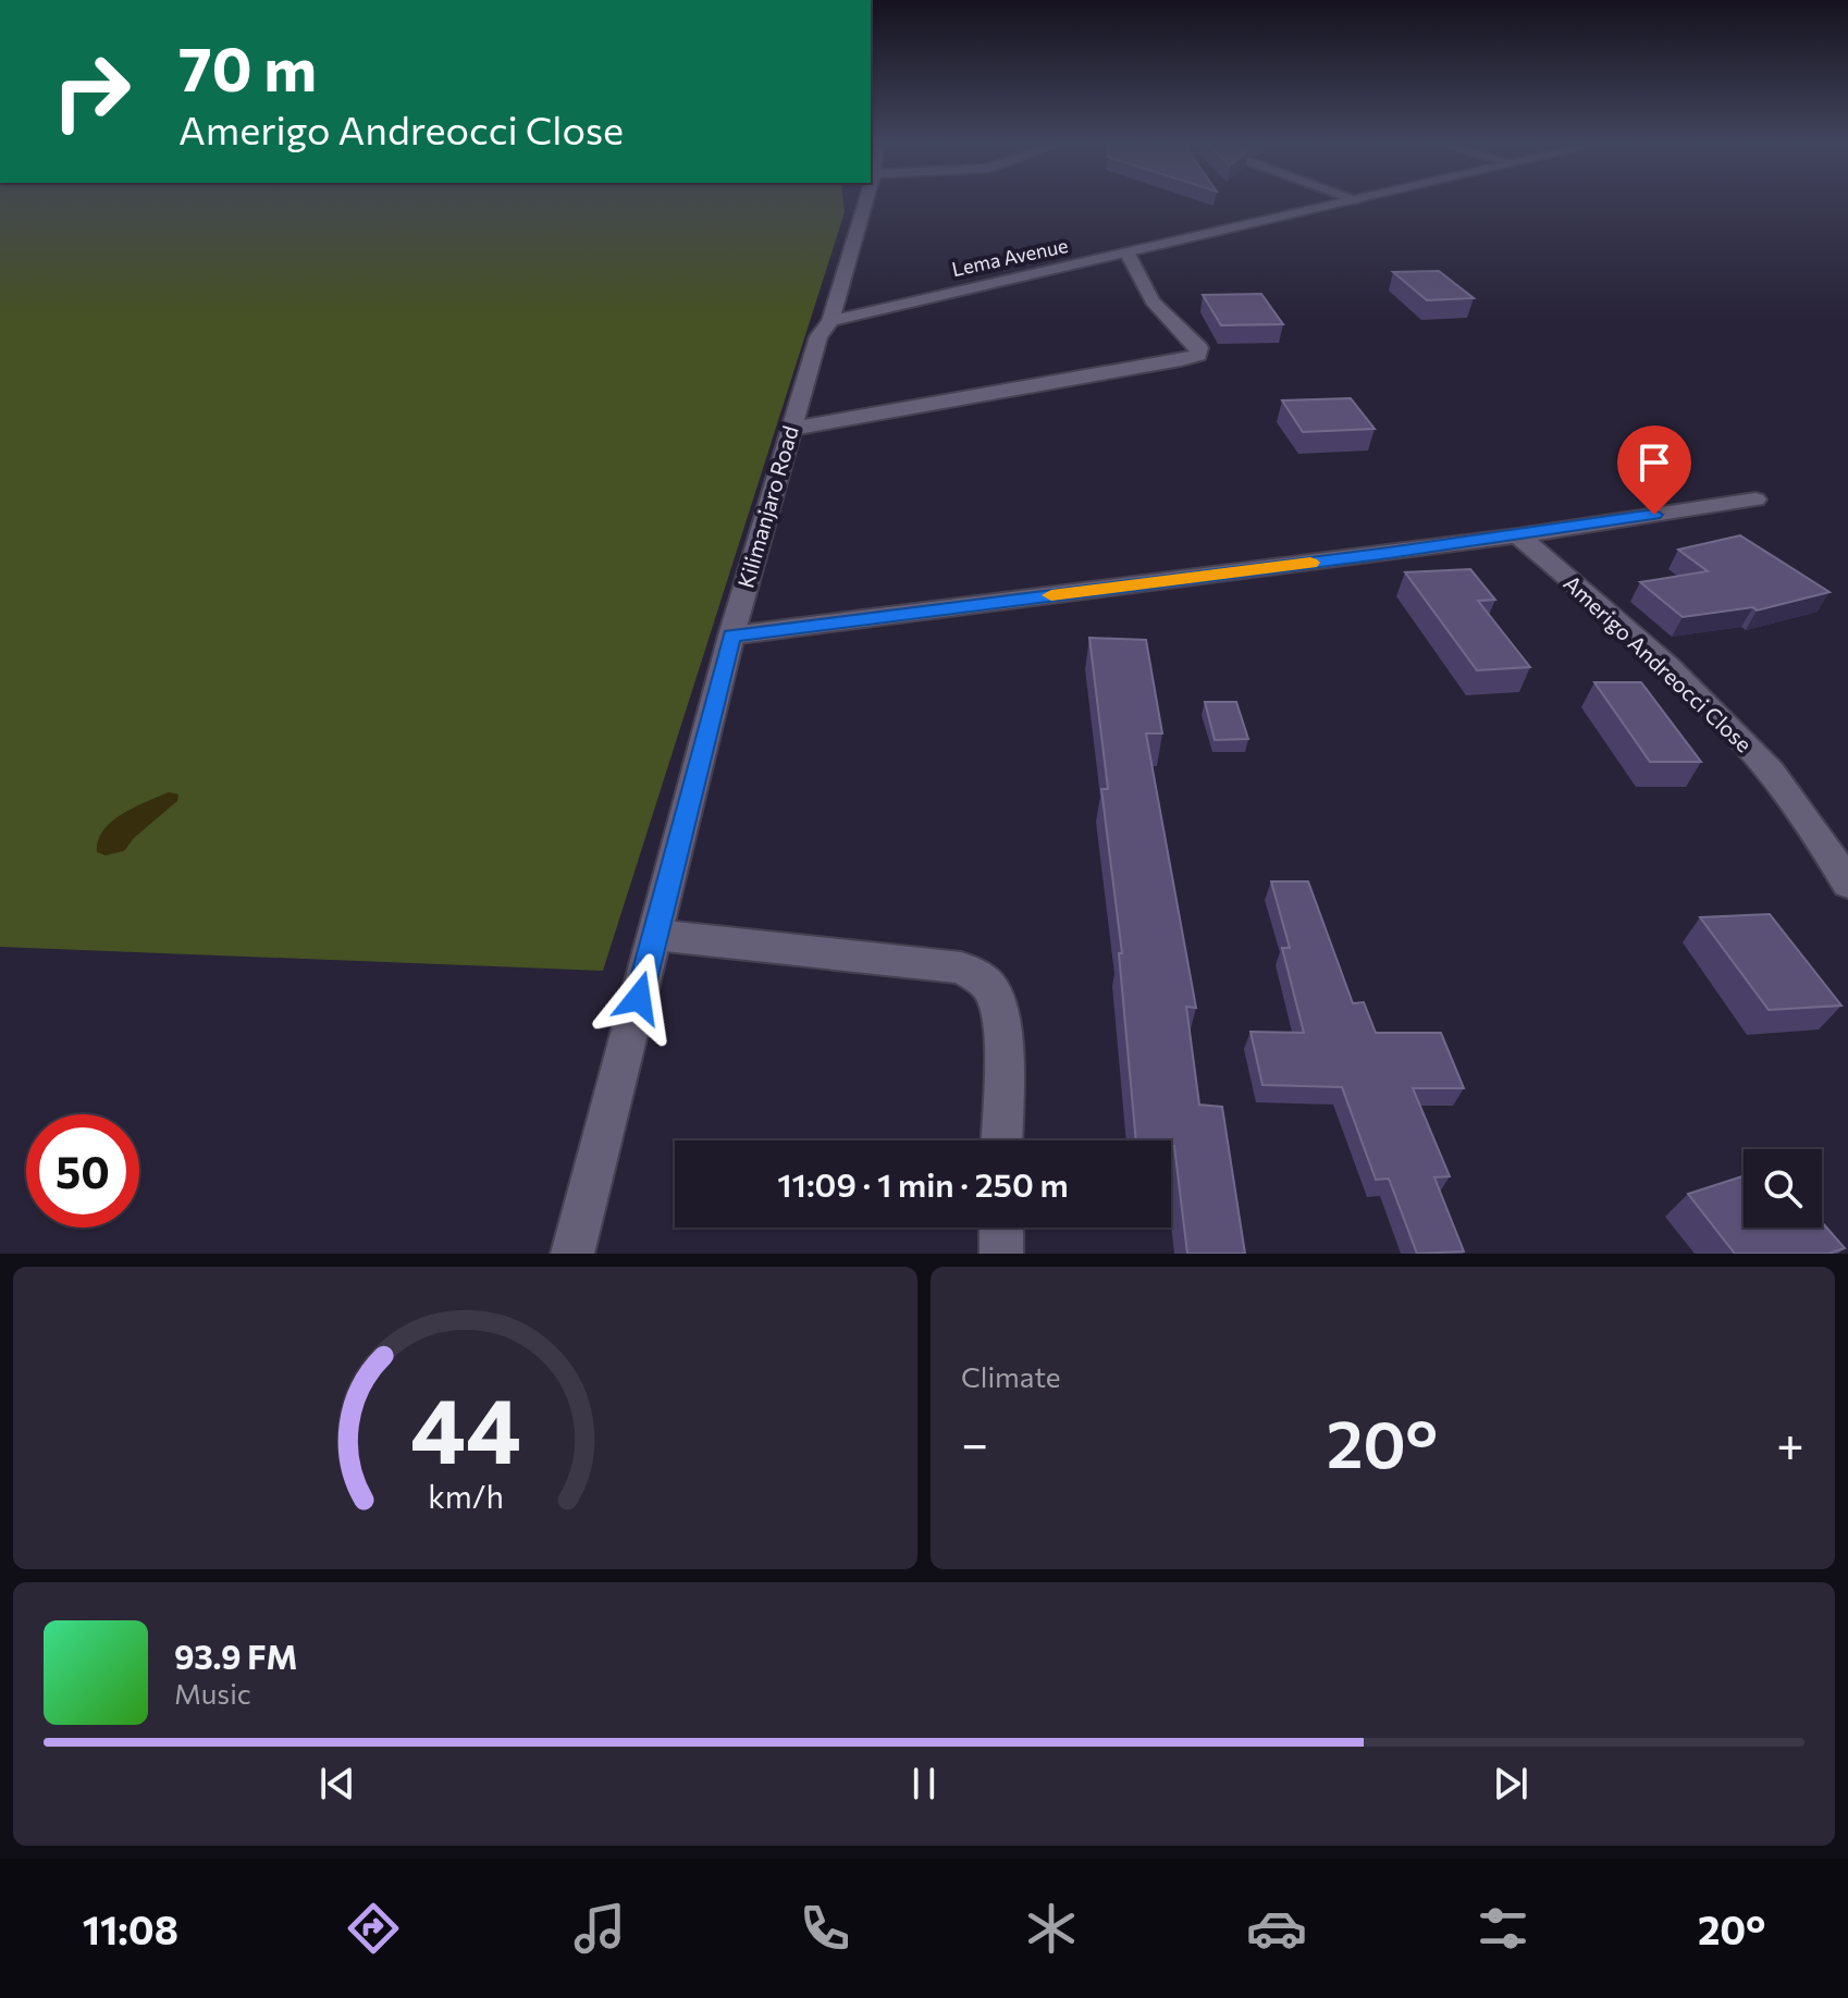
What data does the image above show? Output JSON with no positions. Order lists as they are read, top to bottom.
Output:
{
  "streets": {
    "street": ["Lema Avenue", "Kilimanjaro Road", "Amerigo Andreocci Close"]
  },
  "crossings": [
    ["Lema Avenue", "Kilimanjaro Road"]
  ],
  "page": {
    "turn": ["70 m", "Amerigo Andreocci Close"],
    "limit": "50",
    "trip": "11:09 · 1 min · 250 m",
    "tile": "Climate",
    "heat": ["−", "20°", "+"],
    "song": ["93.9 FM", "Music"],
    "tabs": ["11:08", "20°"],
    "gauge": ["44", "km/h"]
  }
}
